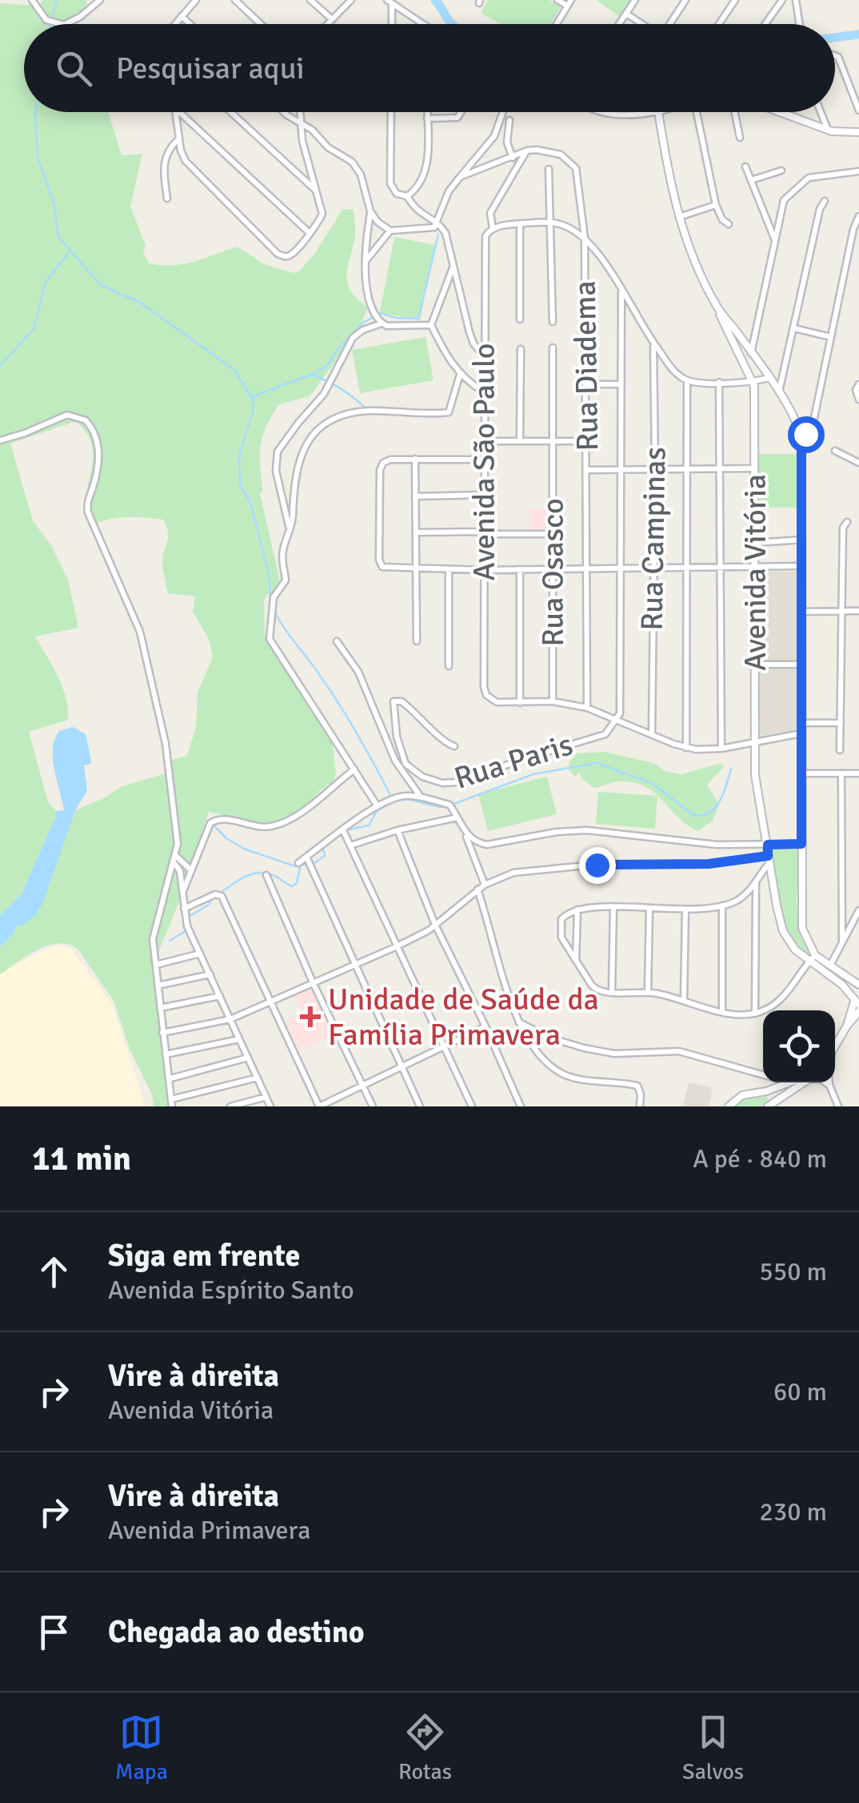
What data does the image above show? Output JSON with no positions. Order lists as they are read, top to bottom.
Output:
{
  "streets": {
    "street": [
      "Rua Diadema",
      "Avenida São Paulo",
      "Rua Campinas",
      "Rua Osasco",
      "Avenida Vitória",
      "Rua Paris"
    ]
  },
  "crossings": [
    ["Rua Diadema", "Avenida São Paulo"],
    ["Avenida São Paulo", "Rua Campinas"],
    ["Avenida São Paulo", "Rua Osasco"],
    ["Avenida São Paulo", "Avenida Vitória"],
    ["Avenida São Paulo", "Rua Paris"]
  ],
  "places": {
    "health": ["Unidade de Saúde da Família Primavera"]
  },
  "page": {
    "search": "Pesquisar aqui",
    "heading": ["11 min", "A pé · 840 m"],
    "list": [
      ["Siga em frente", "Avenida Espírito Santo", "550 m"],
      ["Vire à direita", "Avenida Vitória", "60 m"],
      ["Vire à direita", "Avenida Primavera", "230 m"],
      "Chegada ao destino"
    ],
    "nav": ["Mapa", "Rotas", "Salvos"]
  }
}
